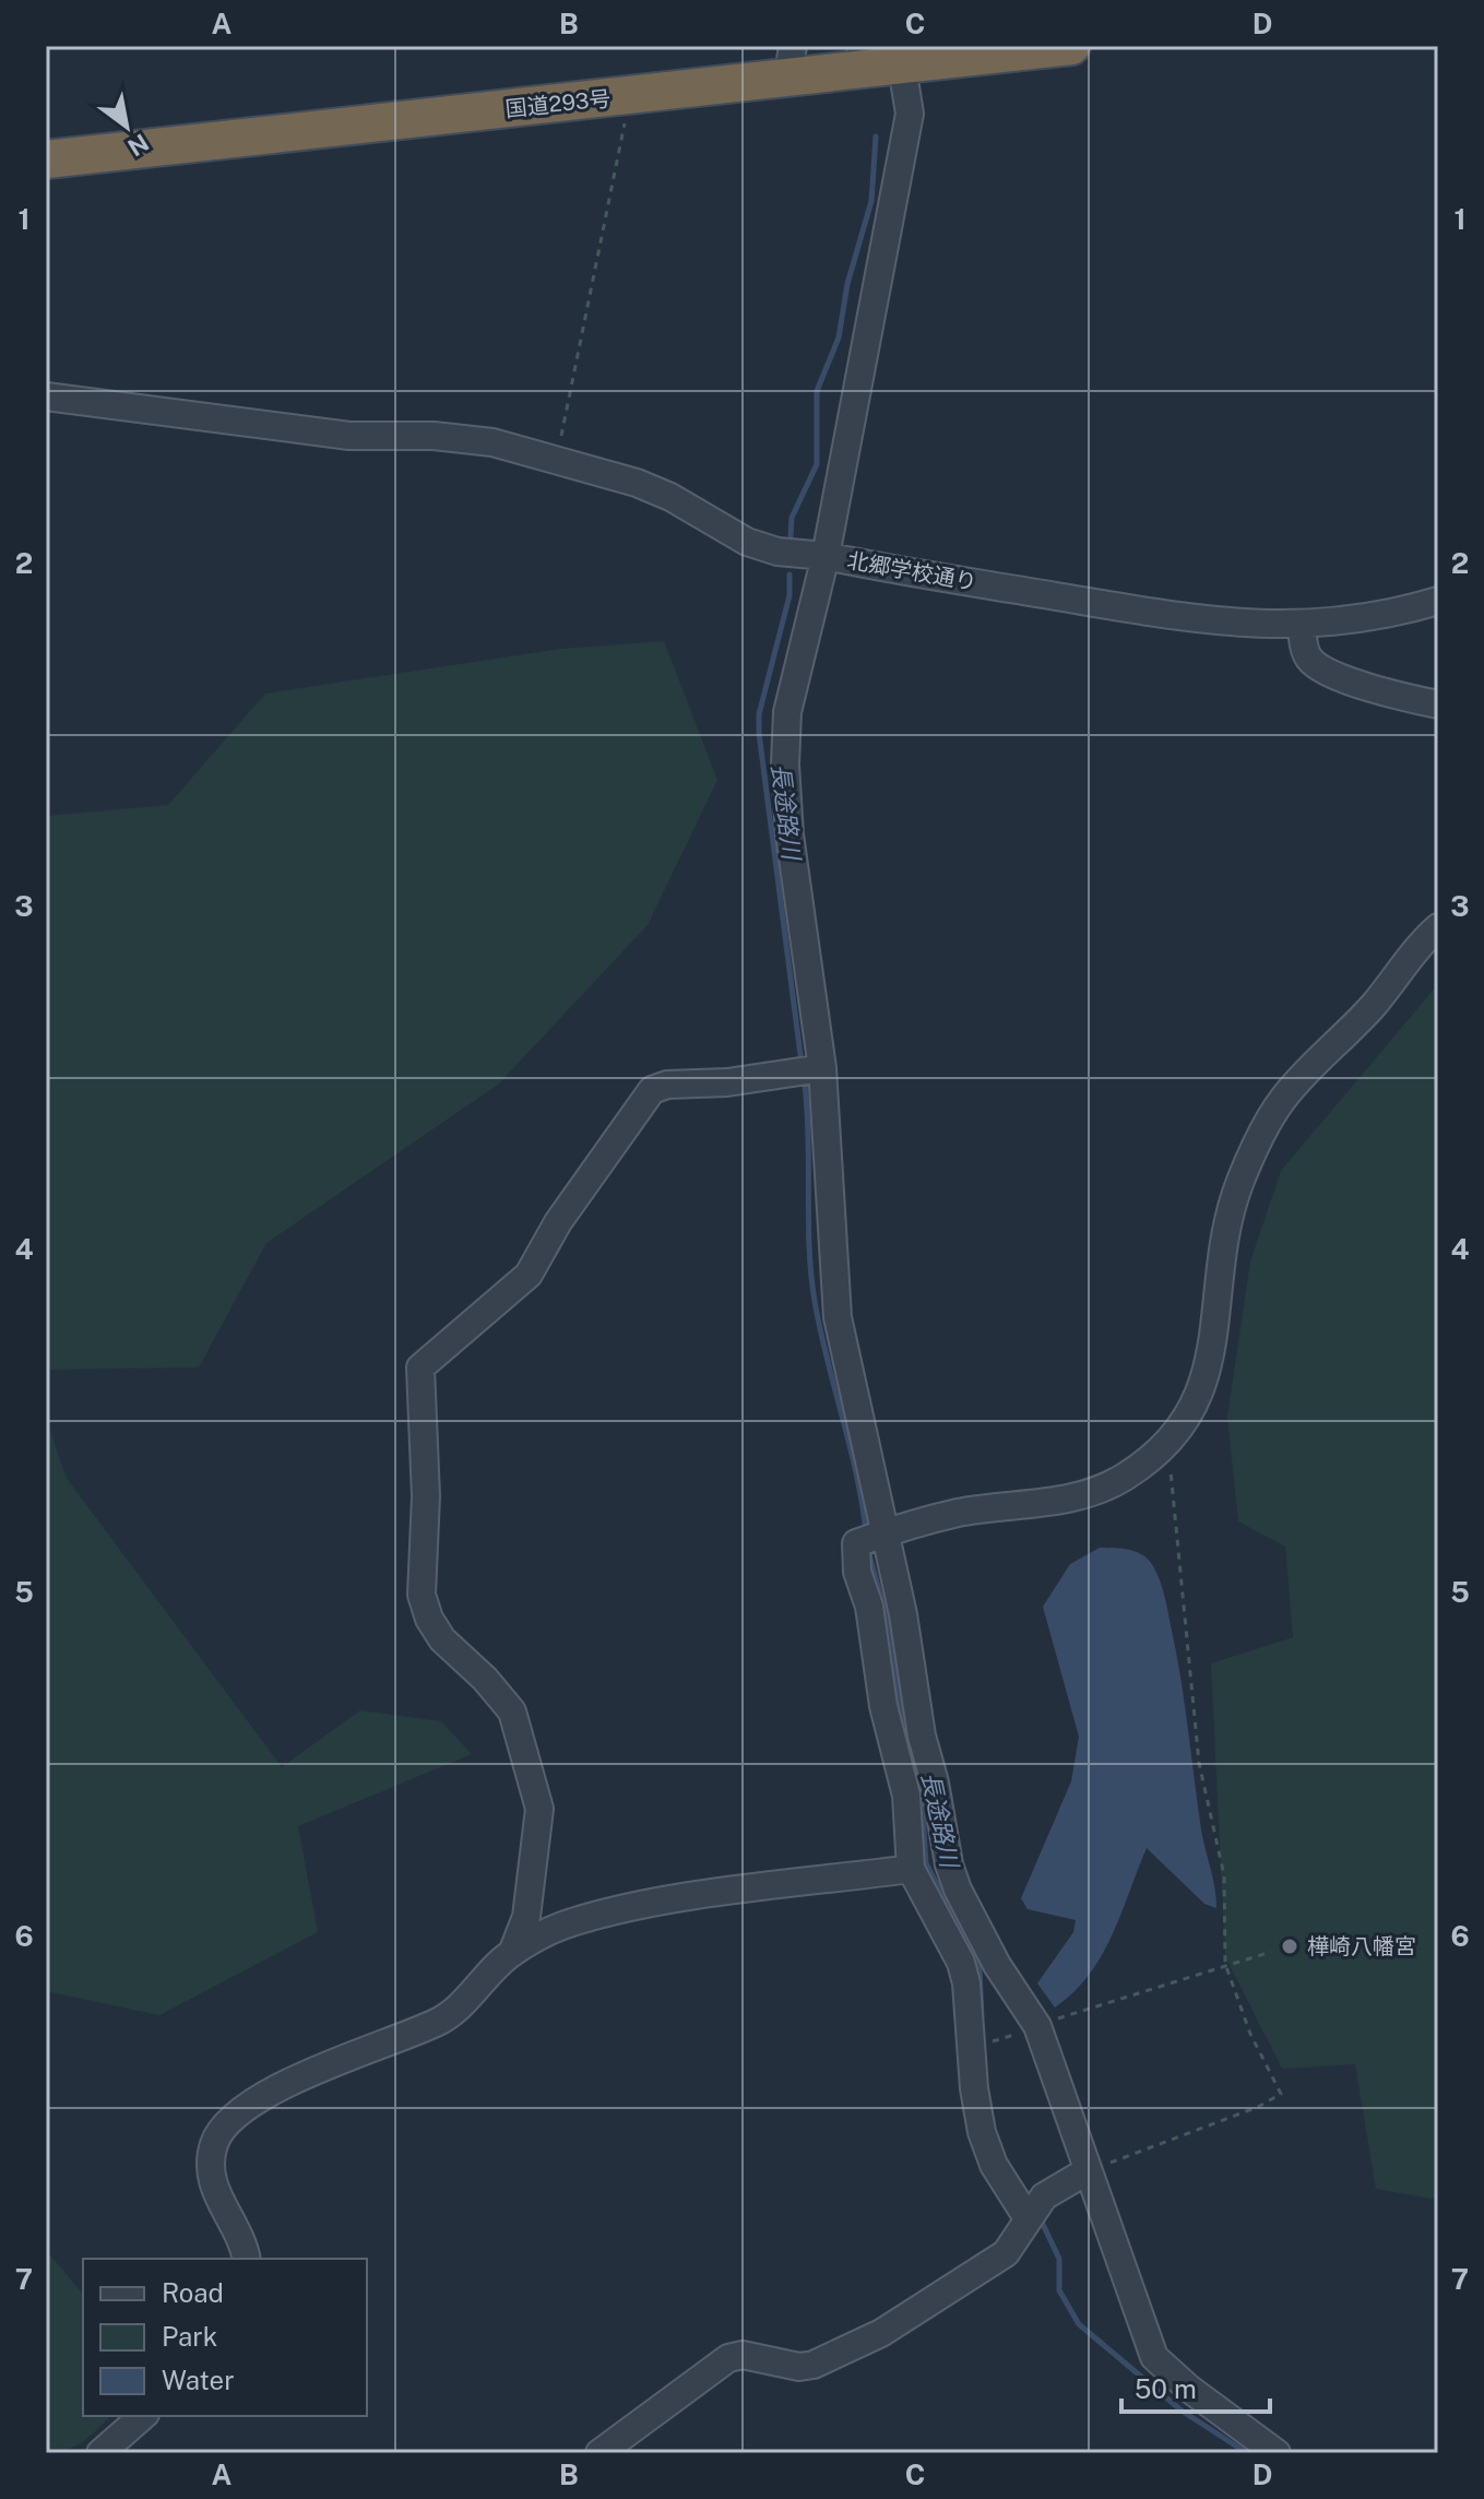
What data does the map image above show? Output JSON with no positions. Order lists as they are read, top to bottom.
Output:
{
  "streets": {
    "highway": ["国道293号"],
    "street": ["北郷学校通り"]
  },
  "crossings": [
    ["国道293号", "北郷学校通り"]
  ],
  "water": ["長途路川"],
  "places": ["樺崎八幡宮"],
  "legend": ["Road", "Park", "Water"],
  "scale_bar": "50 m",
  "north": "bottom right",
  "grid": {
    "columns": [
      "A",
      "B",
      "C",
      "D"
    ],
    "rows": [
      "1",
      "2",
      "3",
      "4",
      "5",
      "6",
      "7"
    ]
  }
}
